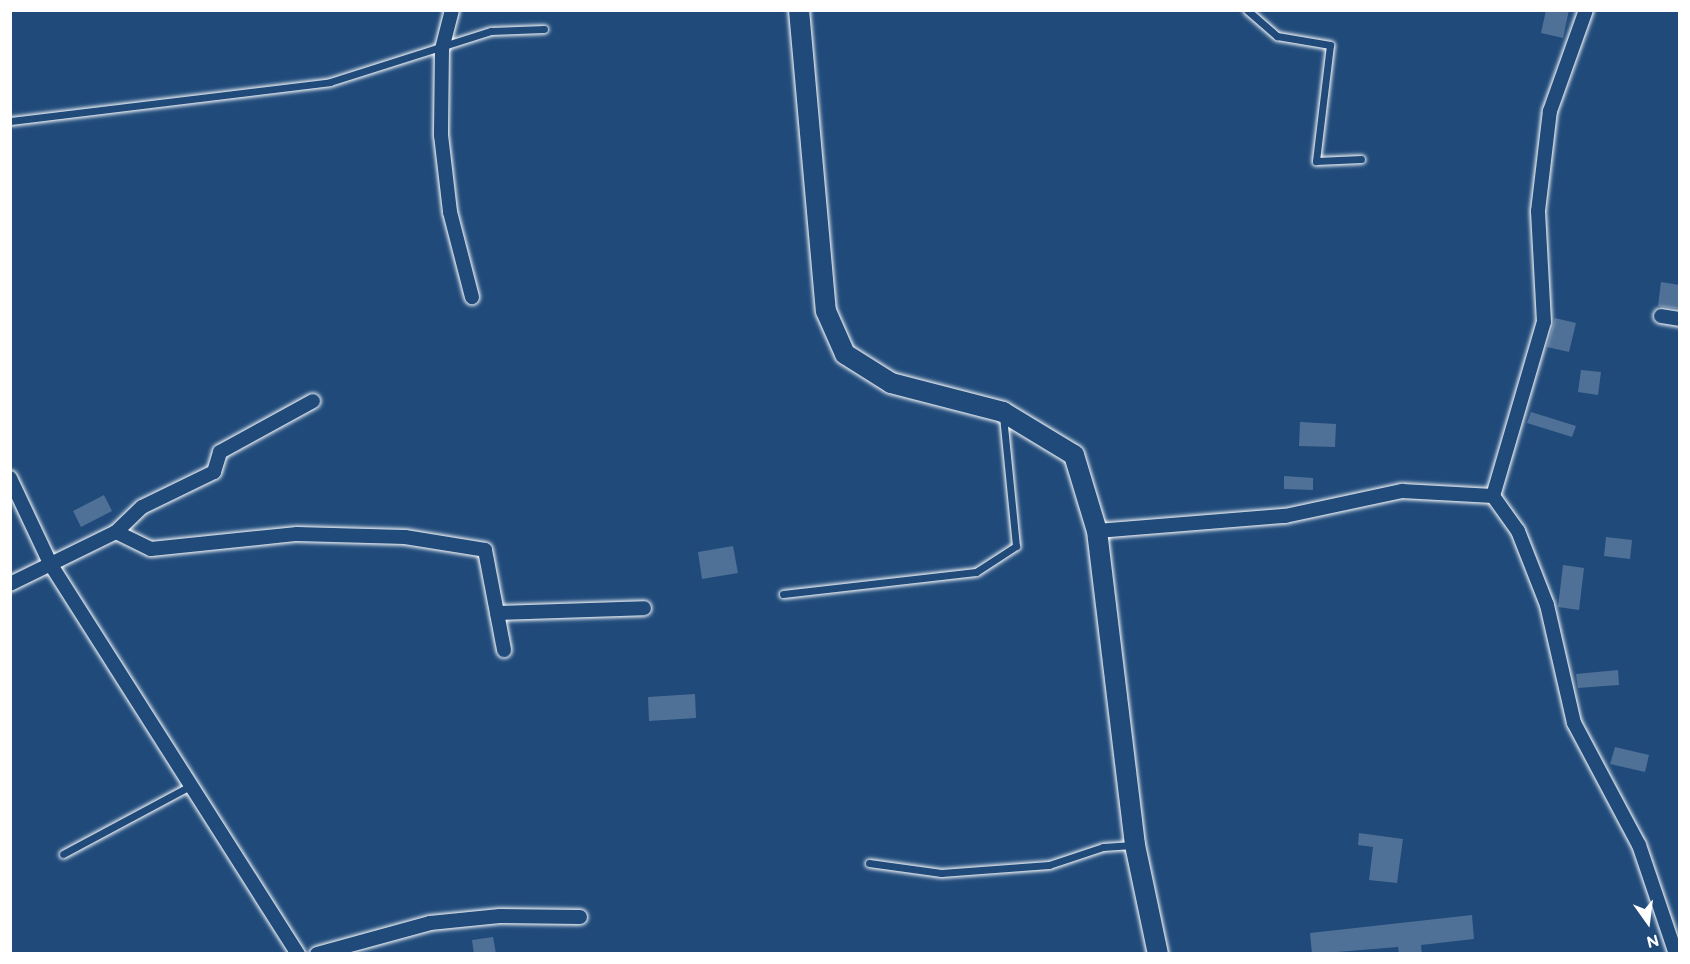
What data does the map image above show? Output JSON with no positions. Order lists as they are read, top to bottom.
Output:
{
  "north": "bottom"
}
